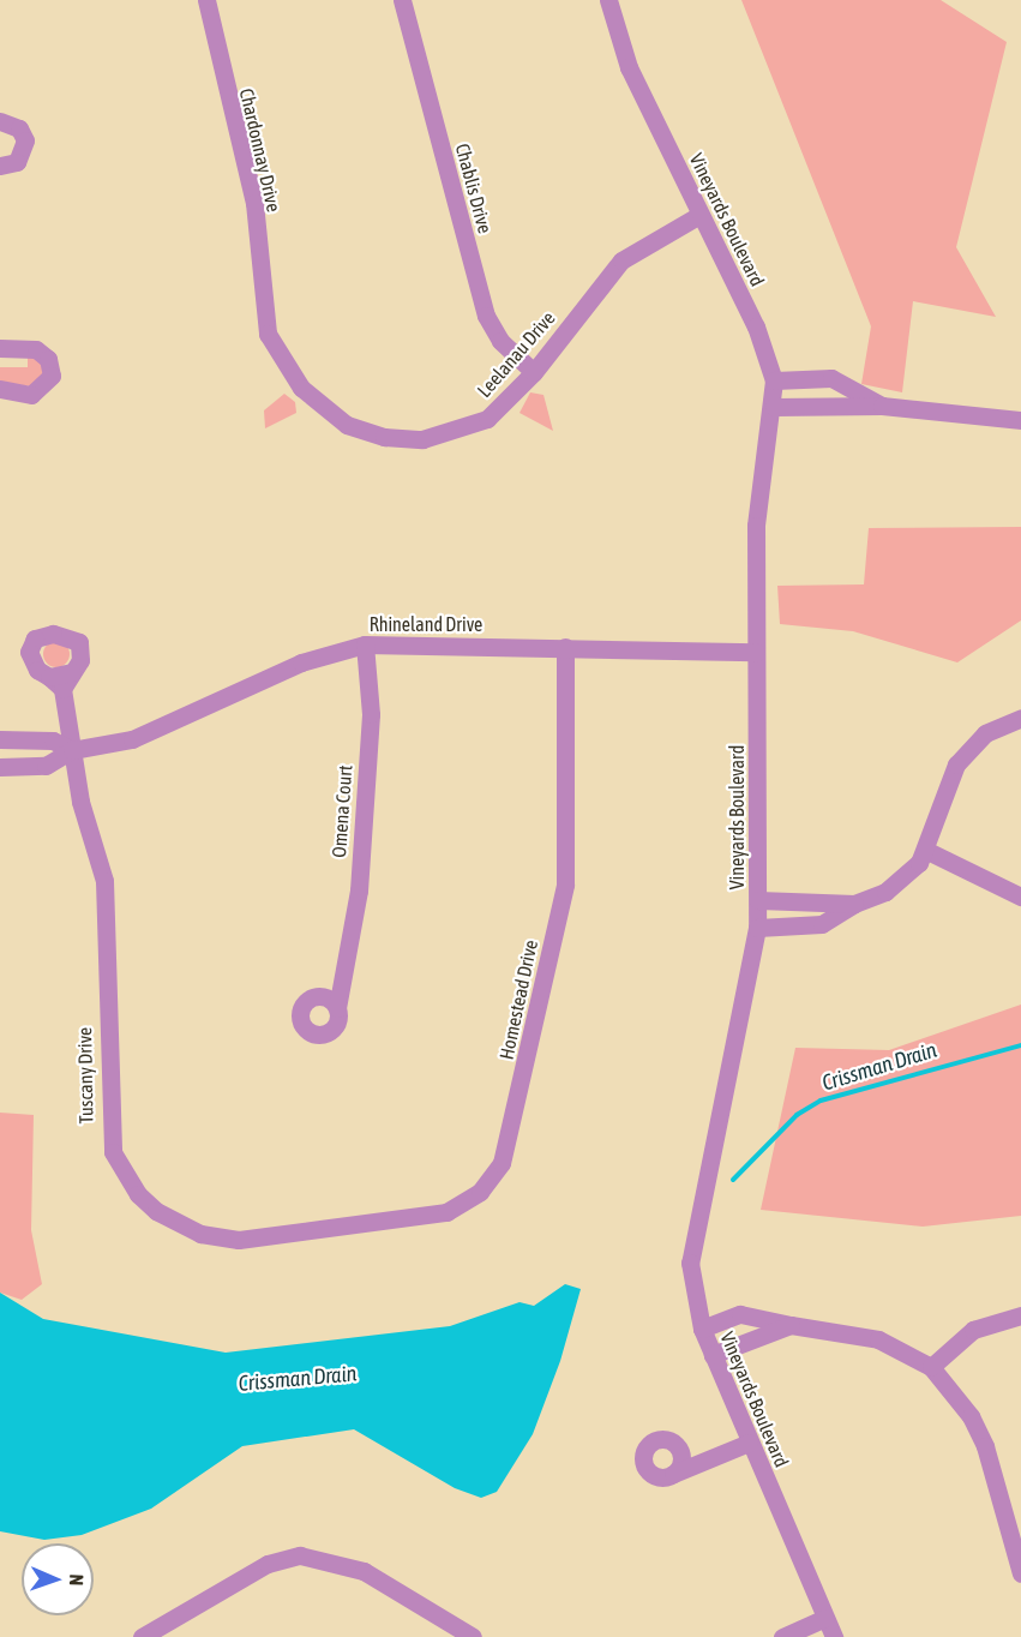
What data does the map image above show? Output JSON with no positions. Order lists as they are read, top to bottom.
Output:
{
  "streets": {
    "street": [
      "Chardonnay Drive",
      "Chablis Drive",
      "Vineyards Boulevard",
      "Leelanau Drive",
      "Rhineland Drive",
      "Omena Court",
      "Homestead Drive",
      "Tuscany Drive"
    ]
  },
  "crossings": [
    ["Chardonnay Drive", "Leelanau Drive"],
    ["Chablis Drive", "Leelanau Drive"],
    ["Vineyards Boulevard", "Leelanau Drive"],
    ["Vineyards Boulevard", "Rhineland Drive"],
    ["Rhineland Drive", "Omena Court"],
    ["Rhineland Drive", "Homestead Drive"],
    ["Rhineland Drive", "Tuscany Drive"],
    ["Homestead Drive", "Tuscany Drive"]
  ],
  "water": ["Crissman Drain"],
  "north": "right"
}
